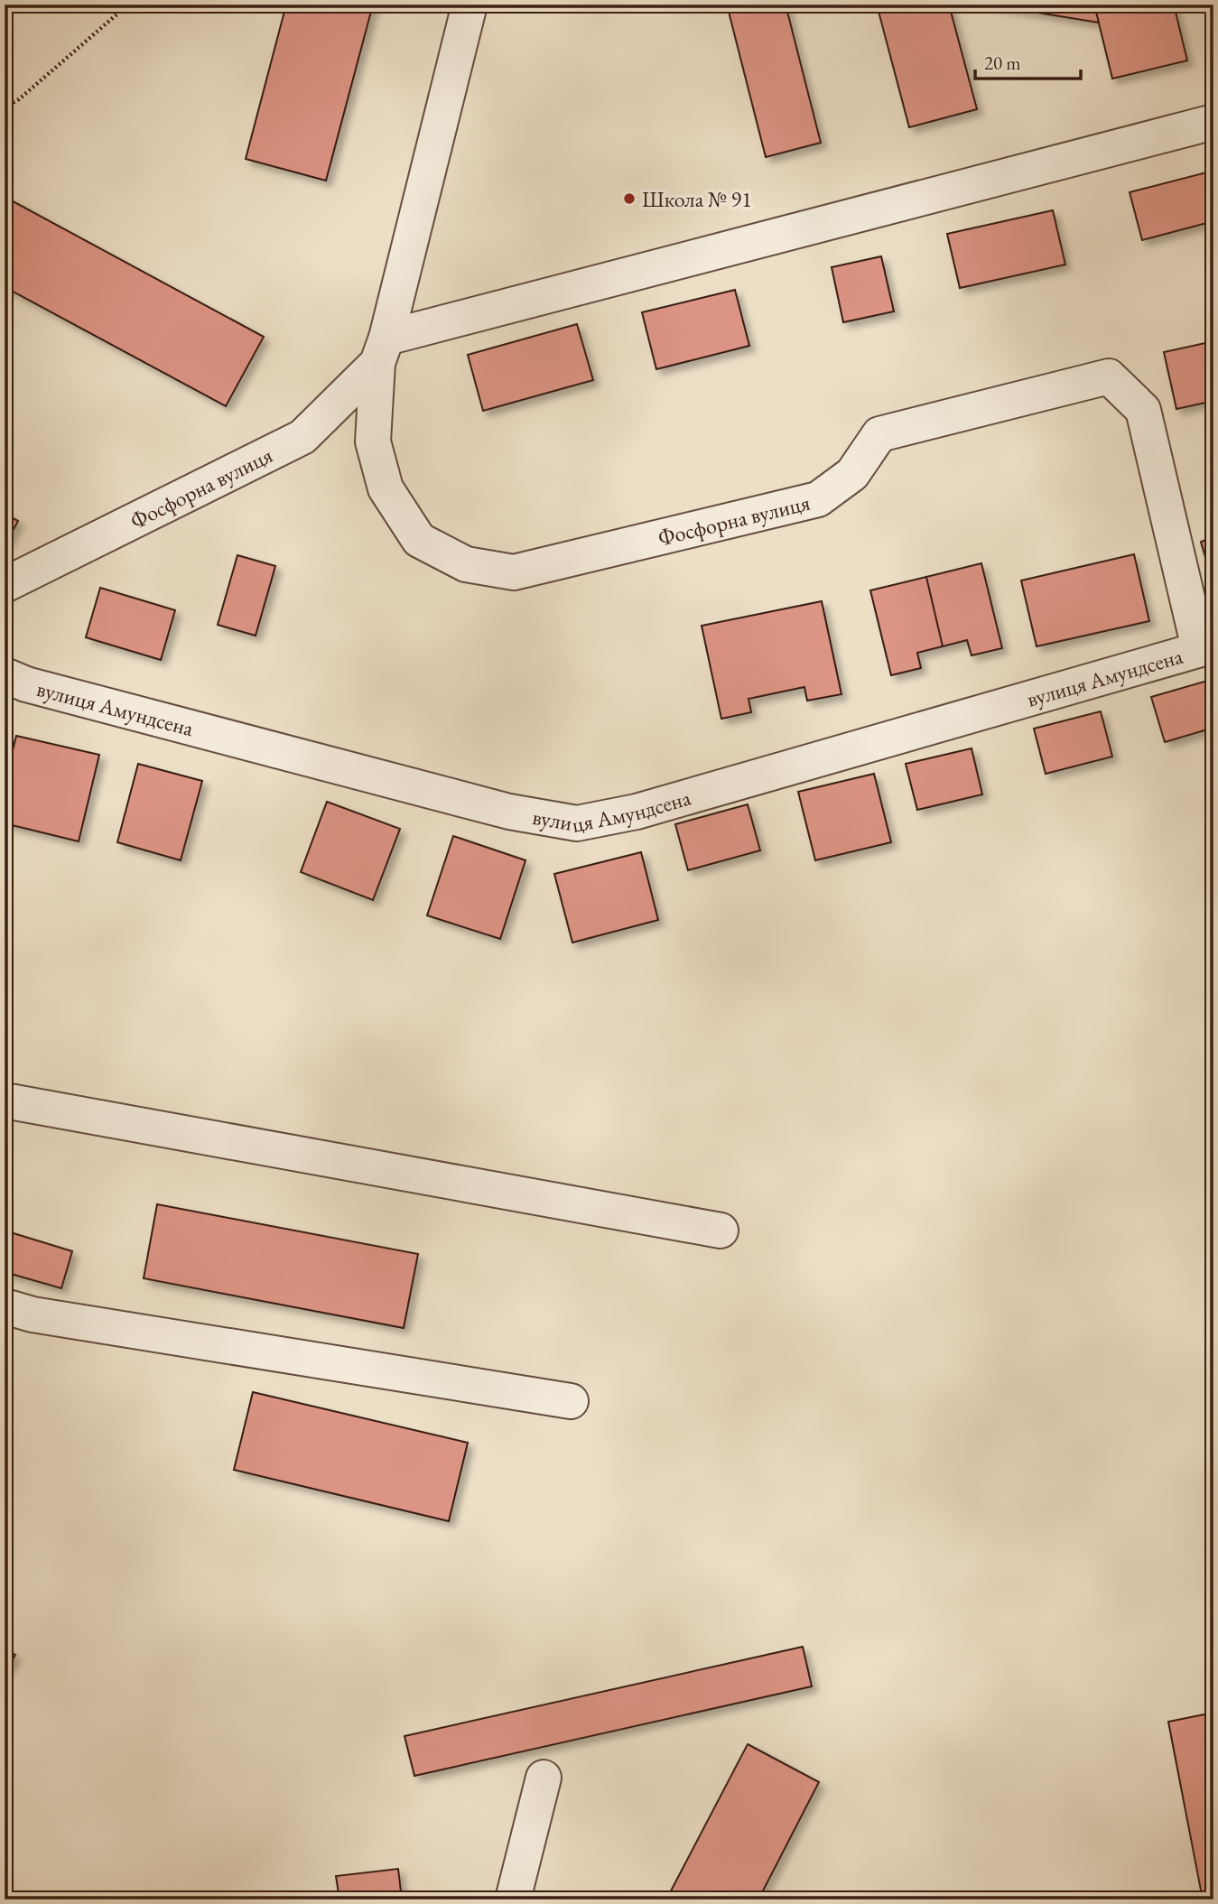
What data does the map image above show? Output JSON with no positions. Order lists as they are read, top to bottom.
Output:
{
  "streets": {
    "street": ["Фосфорна вулиця", "вулиця Амундсена"]
  },
  "crossings": [
    ["Фосфорна вулиця", "вулиця Амундсена"]
  ],
  "places": ["Школа № 91"],
  "scale_bar": "20 m"
}
